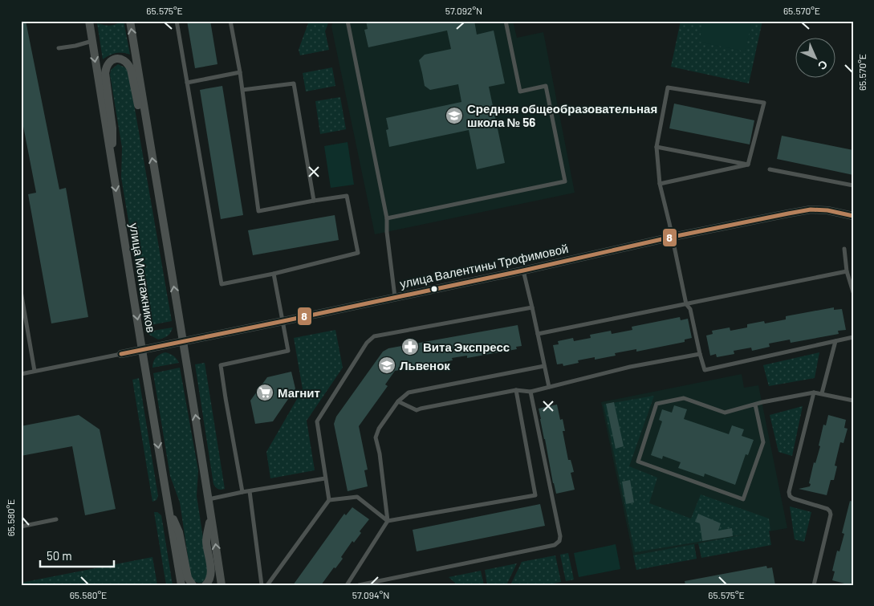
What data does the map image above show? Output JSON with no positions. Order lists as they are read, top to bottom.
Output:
{
  "streets": {
    "street": ["улица Валентины Трофимовой", "улица Монтажников"]
  },
  "crossings": [
    ["улица Валентины Трофимовой", "улица Монтажников"]
  ],
  "places": {
    "school or university": ["Средняя общеобразовательная школа № 56", "Львенок"],
    "pharmacy": ["Вита Экспресс"],
    "supermarket": ["Магнит"]
  },
  "lines": ["transit line 8"],
  "scale_bar": "50 m",
  "north": "bottom right",
  "coordinates": [
    "65.575°E",
    "57.092°N",
    "65.570°E",
    "65.580°E",
    "57.094°N"
  ]
}
